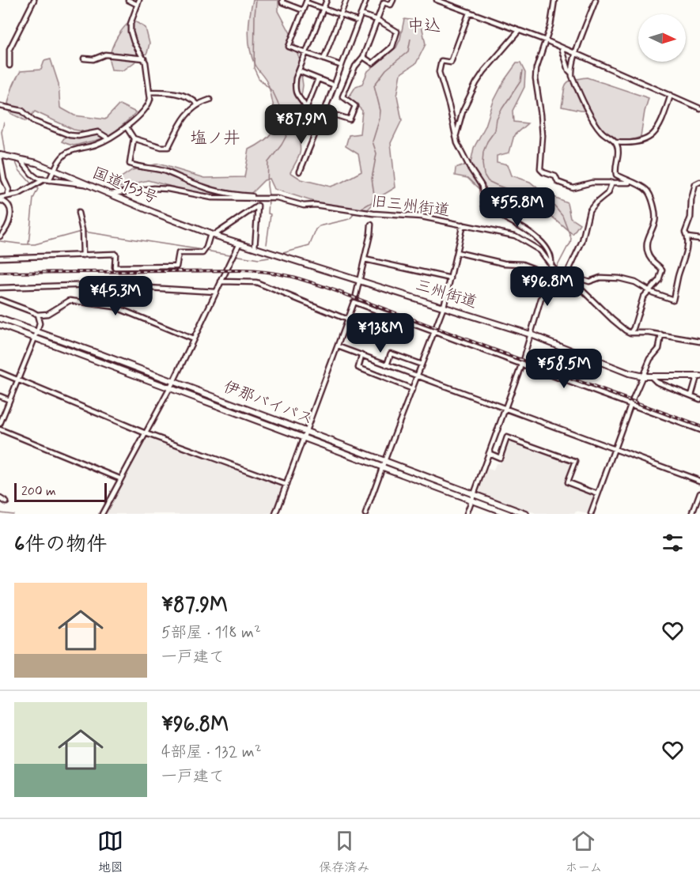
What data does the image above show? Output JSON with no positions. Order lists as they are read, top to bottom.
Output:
{
  "streets": {
    "highway": ["国道153号", "三州街道", "伊那バイパス"],
    "street": ["旧三州街道"]
  },
  "crossings": [
    ["国道153号", "旧三州街道"],
    ["国道153号", "三州街道"]
  ],
  "districts": ["中込", "塩ノ井"],
  "scale_bar": "200 m",
  "north": "right",
  "page": {
    "price": [
      "¥87.9M",
      "¥55.8M",
      "¥96.8M",
      "¥45.3M",
      "¥138M",
      "¥58.5M"
    ],
    "scale": "200 m",
    "heading": "6件の物件",
    "list": [
      {
        "name": "¥87.9M",
        "note": "5部屋 · 118 m² · 一戸建て"
      },
      {
        "name": "¥96.8M",
        "note": "4部屋 · 132 m² · 一戸建て"
      }
    ],
    "tabs": ["地図", "保存済み", "ホーム"]
  }
}
